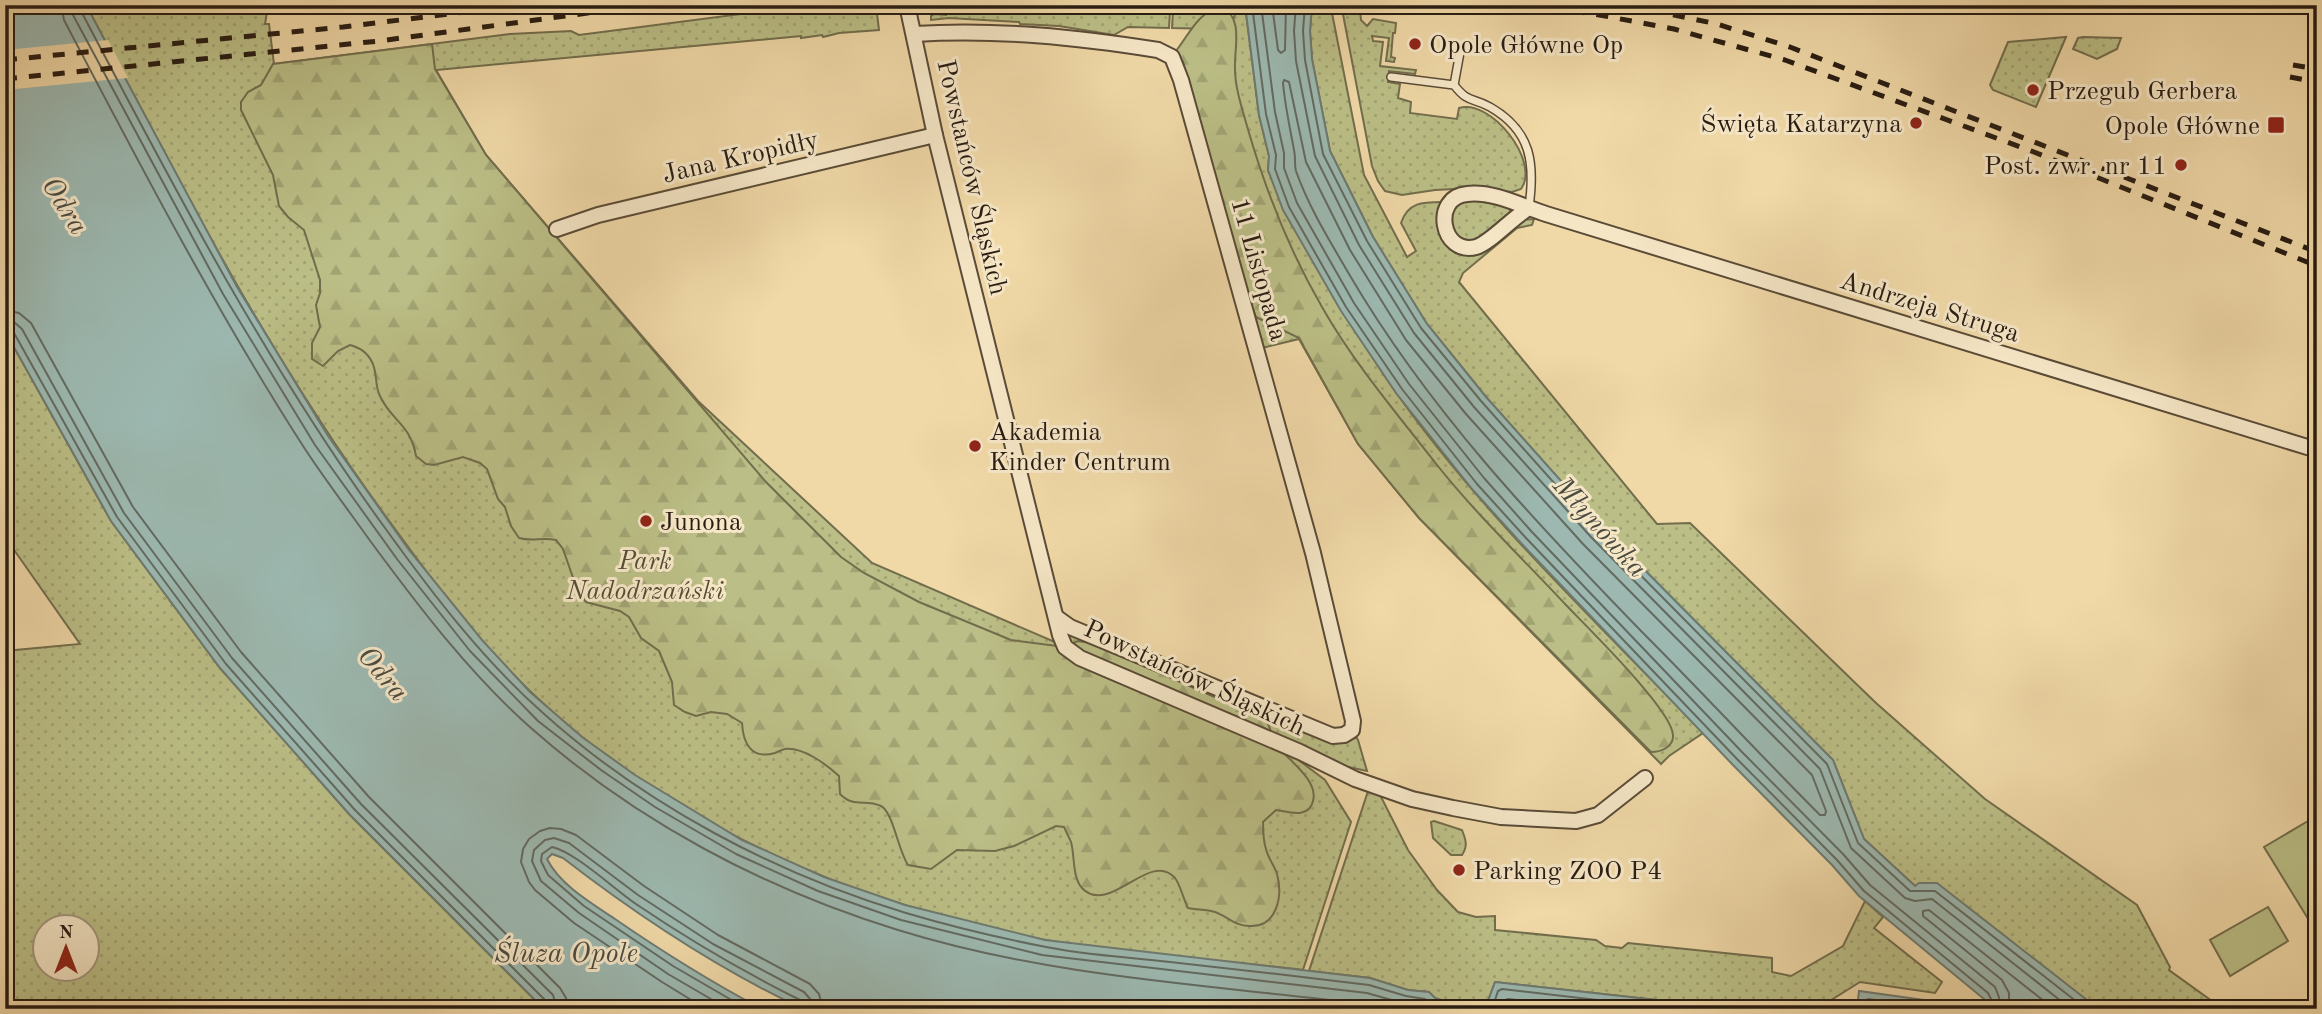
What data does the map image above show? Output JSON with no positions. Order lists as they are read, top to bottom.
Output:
{
  "streets": {
    "street": [
      "Jana Kropidły",
      "Powstańców Śląskich",
      "11 Listopada",
      "Andrzeja Struga"
    ]
  },
  "crossings": [
    ["Jana Kropidły", "Powstańców Śląskich"],
    ["Powstańców Śląskich", "11 Listopada"]
  ],
  "water": ["Odra", "Młynówka", "Śluza Opole"],
  "parks": ["Park Nadodrzański"],
  "places": {
    "other": [
      "Opole Główne Op",
      "Przegub Gerbera",
      "Święta Katarzyna",
      "Post. zwr. nr 11",
      "Akademia Kinder Centrum",
      "Junona",
      "Parking ZOO P4"
    ],
    "transit": ["Opole Główne"]
  },
  "north": "top"
}
